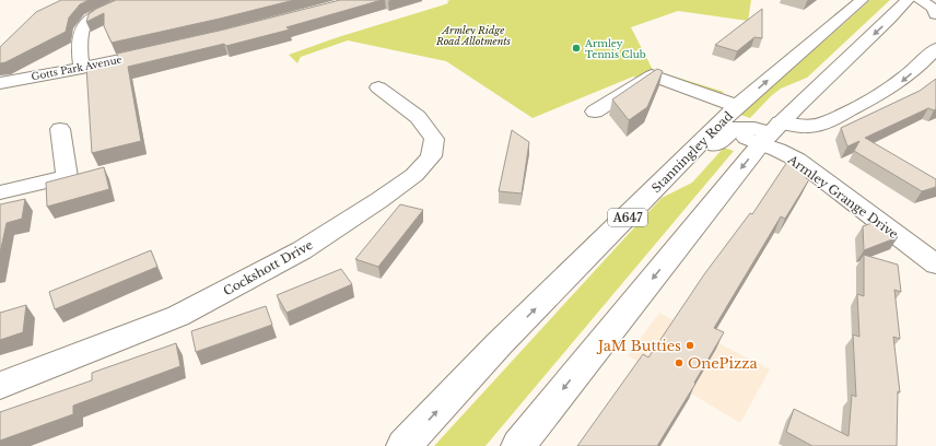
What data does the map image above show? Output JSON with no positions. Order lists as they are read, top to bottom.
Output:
{
  "streets": {
    "street": [
      "Gotts Park Avenue",
      "Stanningley Road",
      "Armley Grange Drive",
      "A647",
      "Cockshott Drive"
    ]
  },
  "crossings": [
    ["Stanningley Road", "Armley Grange Drive"]
  ],
  "parks": ["Armley Ridge Road Allotments"],
  "places": ["Armley Tennis Club", "JaM Butties", "OnePizza"]
}
